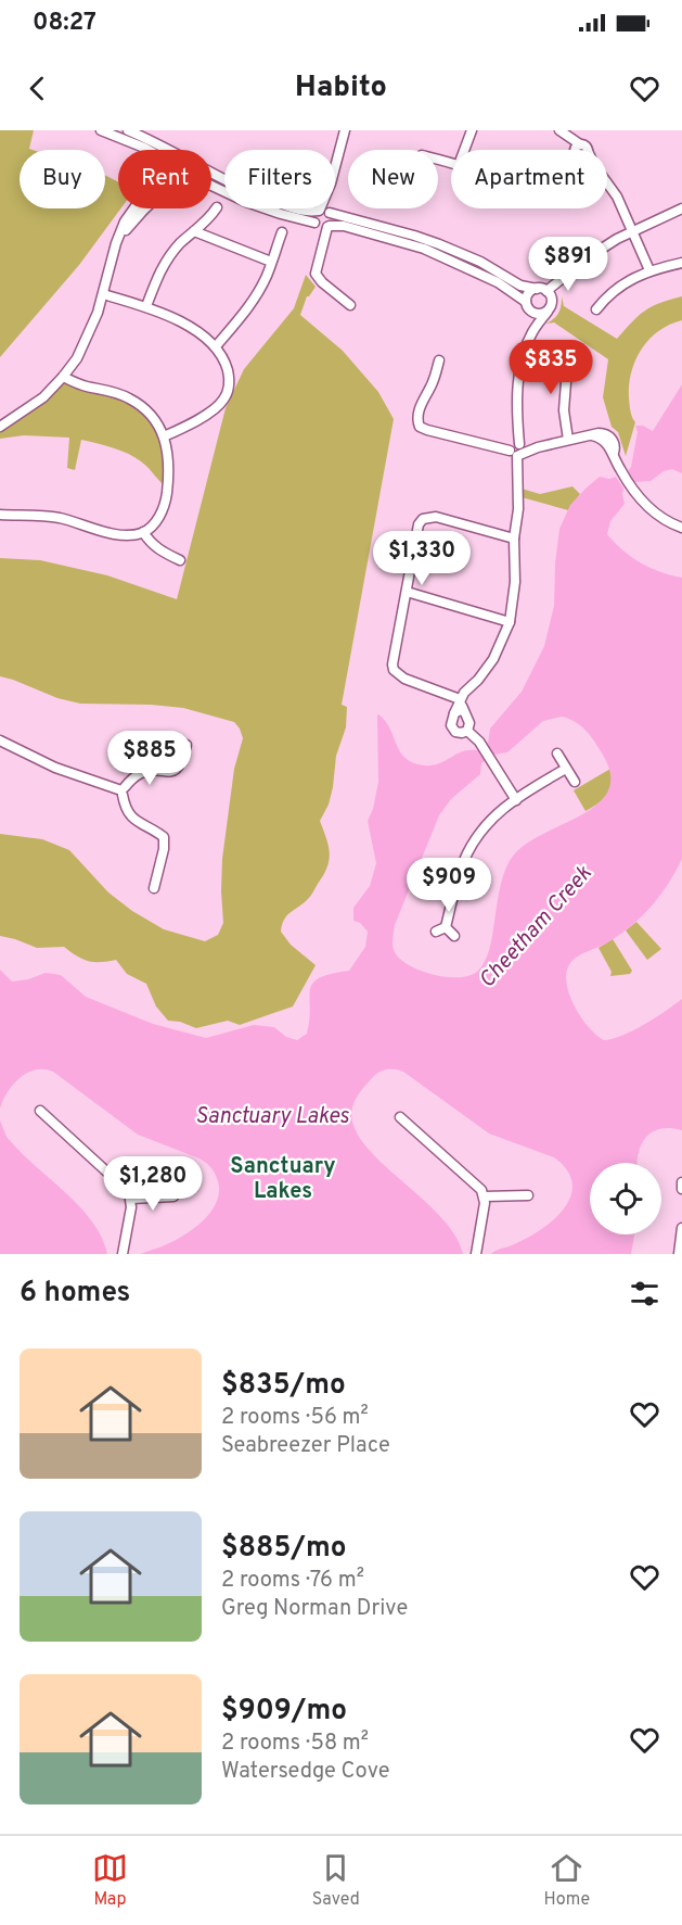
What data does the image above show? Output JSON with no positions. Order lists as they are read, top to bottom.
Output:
{
  "districts": ["Sanctuary Lakes"],
  "water": ["Cheetham Creek", "Sanctuary Lakes"],
  "page": {
    "status": "08:27",
    "header": "Habito",
    "chip": [
      "Buy",
      "Rent",
      "Filters",
      "New",
      "Apartment"
    ],
    "price": [
      "$891",
      "$835",
      "$1,330",
      "$885",
      "$909",
      "$1,280"
    ],
    "heading": "6 homes",
    "list": [
      {
        "name": "$835/mo",
        "note": "2 rooms · 56 m² · Seabreezer Place"
      },
      {
        "name": "$885/mo",
        "note": "2 rooms · 76 m² · Greg Norman Drive"
      },
      {
        "name": "$909/mo",
        "note": "2 rooms · 58 m² · Watersedge Cove"
      }
    ],
    "tabs": ["Map", "Saved", "Home"]
  }
}
